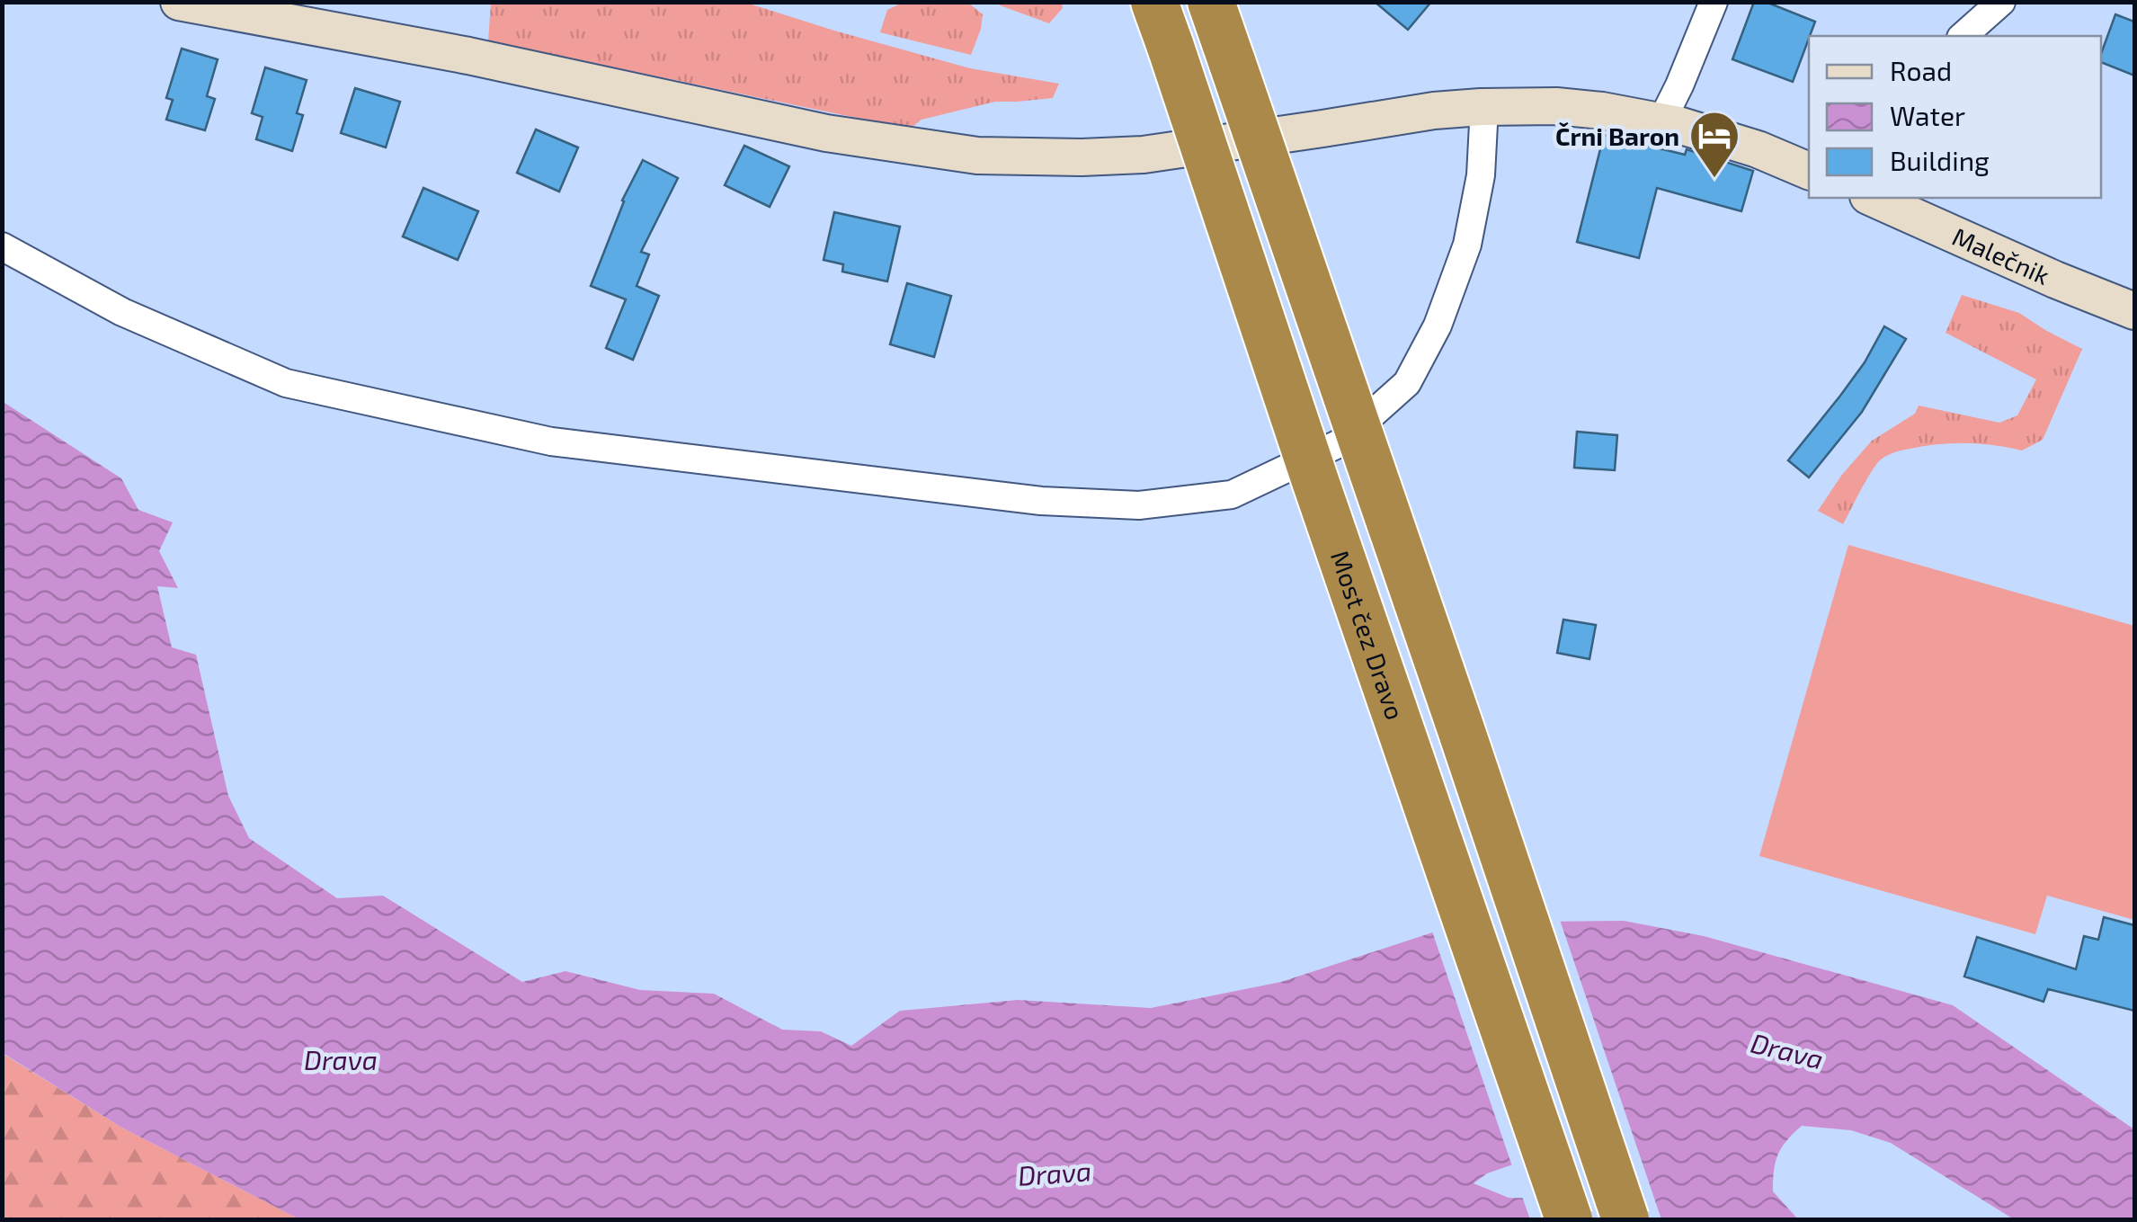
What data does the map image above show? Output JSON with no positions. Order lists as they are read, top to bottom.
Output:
{
  "streets": {
    "highway": ["Most čez Dravo"],
    "street": ["Malečnik"]
  },
  "water": ["Drava"],
  "places": {
    "hotel": ["Črni Baron"]
  },
  "legend": ["Road", "Water", "Building"]
}
